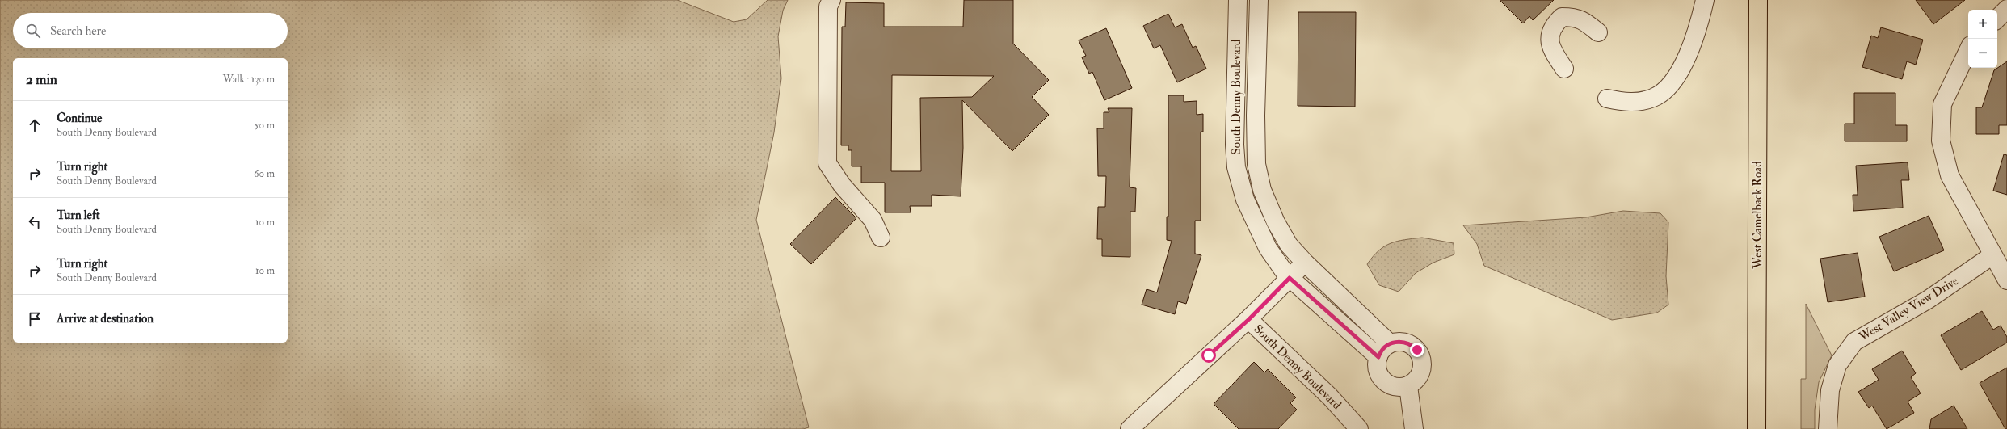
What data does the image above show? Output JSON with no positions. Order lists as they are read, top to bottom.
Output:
{
  "streets": {
    "main road": ["West Camelback Road"],
    "street": ["South Denny Boulevard", "West Valley View Drive"]
  },
  "page": {
    "map_buttons": ["+", "−"],
    "search": "Search here",
    "heading": ["2 min", "Walk · 130 m"],
    "list": [
      ["Continue", "South Denny Boulevard", "50 m"],
      ["Turn right", "South Denny Boulevard", "60 m"],
      ["Turn left", "South Denny Boulevard", "10 m"],
      ["Turn right", "South Denny Boulevard", "10 m"],
      "Arrive at destination"
    ]
  }
}
